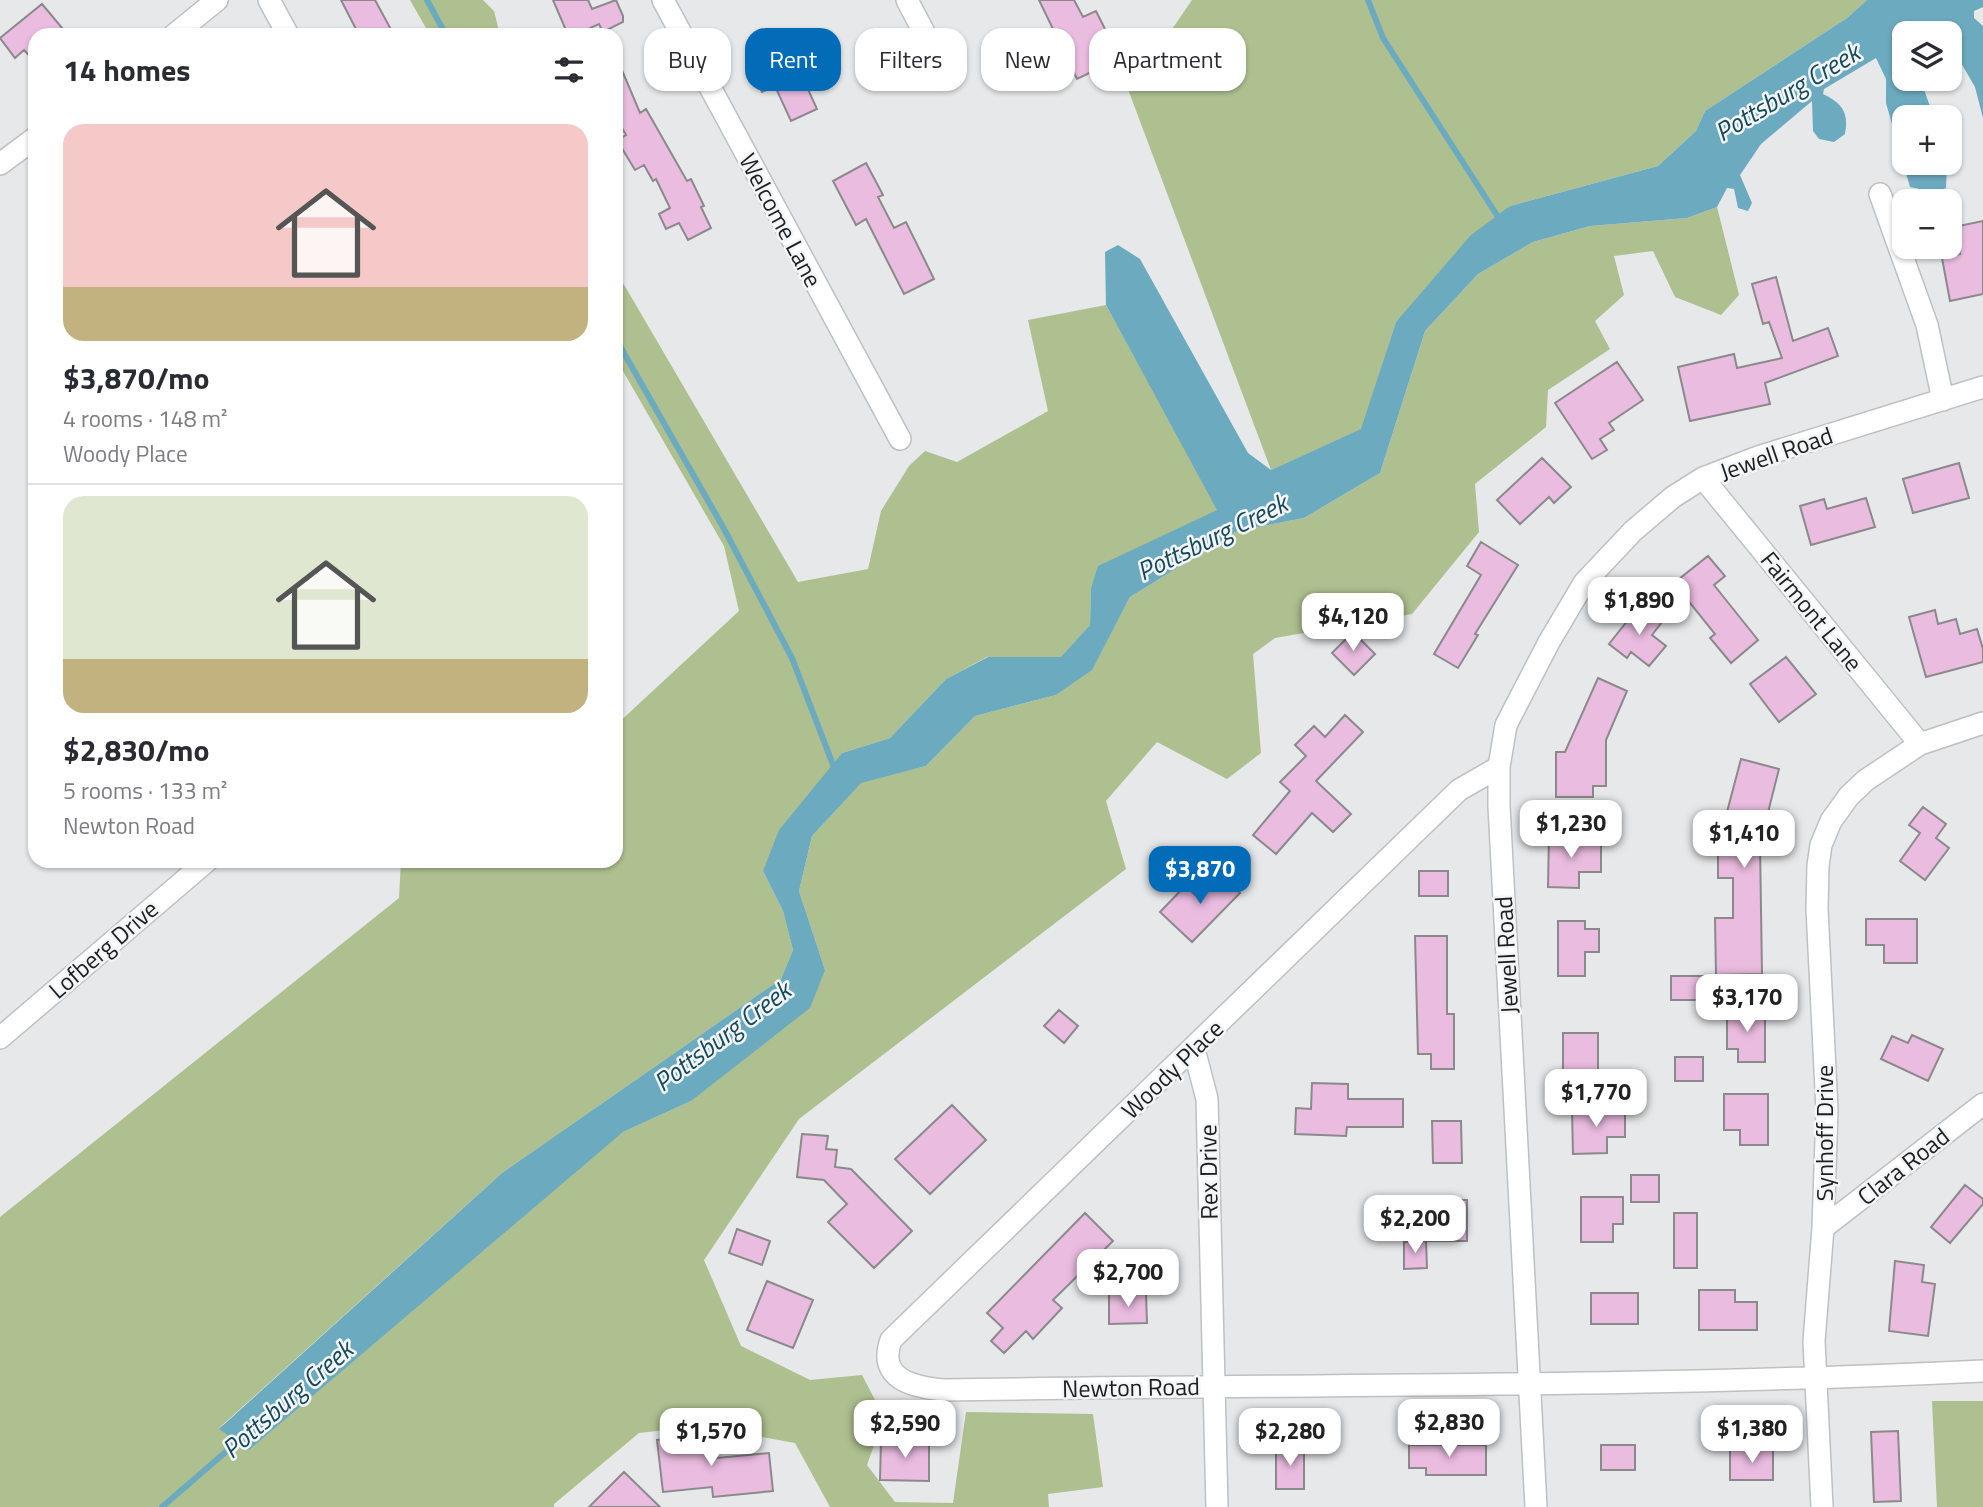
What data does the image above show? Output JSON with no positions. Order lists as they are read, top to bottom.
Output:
{
  "streets": {
    "street": [
      "Welcome Lane",
      "Jewell Road",
      "Fairmont Lane",
      "Lofberg Drive",
      "Woody Place",
      "Synhoff Drive",
      "Clara Road",
      "Rex Drive",
      "Newton Road"
    ]
  },
  "crossings": [
    ["Jewell Road", "Fairmont Lane"],
    ["Jewell Road", "Woody Place"],
    ["Jewell Road", "Newton Road"],
    ["Fairmont Lane", "Synhoff Drive"],
    ["Woody Place", "Rex Drive"],
    ["Woody Place", "Newton Road"],
    ["Synhoff Drive", "Clara Road"],
    ["Synhoff Drive", "Newton Road"],
    ["Rex Drive", "Newton Road"]
  ],
  "water": ["Pottsburg Creek"],
  "page": {
    "map_buttons": ["+", "−"],
    "chip": [
      "Buy",
      "Rent",
      "Filters",
      "New",
      "Apartment"
    ],
    "heading": "14 homes",
    "list": [
      {
        "name": "$3,870/mo",
        "note": "4 rooms · 148 m² · Woody Place"
      },
      {
        "name": "$2,830/mo",
        "note": "5 rooms · 133 m² · Newton Road"
      }
    ],
    "price": [
      "$1,890",
      "$4,120",
      "$1,230",
      "$1,410",
      "$3,870",
      "$3,170",
      "$1,770",
      "$2,200",
      "$2,700",
      "$2,830",
      "$2,590",
      "$1,380",
      "$1,570",
      "$2,280"
    ]
  }
}
